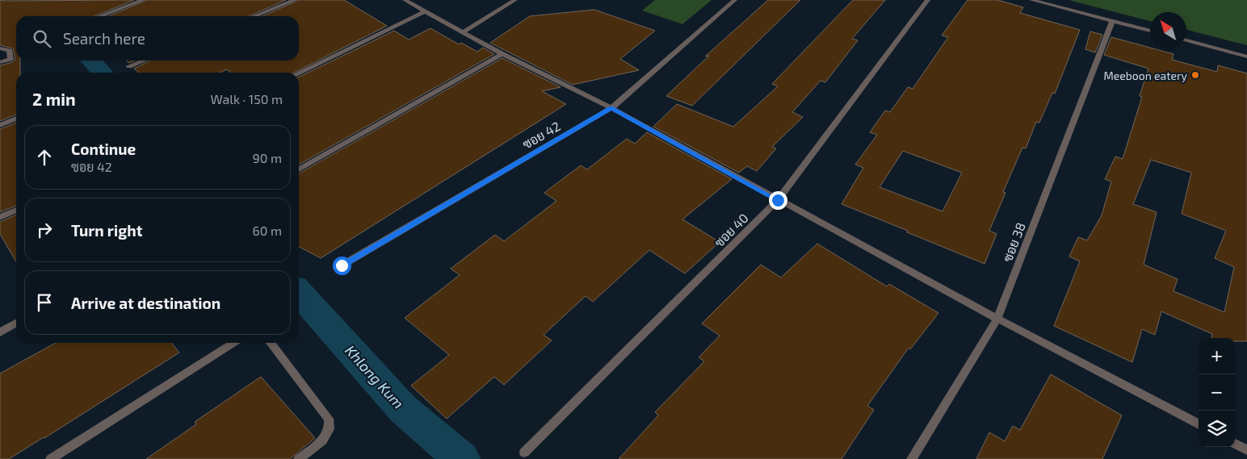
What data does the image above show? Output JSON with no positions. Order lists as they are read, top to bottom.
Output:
{
  "streets": {
    "street": ["ซอย 42", "ซอย 40", "ซอย 38"]
  },
  "water": ["Khlong Kum"],
  "places": ["Meeboon eatery"],
  "north": "top left",
  "page": {
    "search": "Search here",
    "heading": ["2 min", "Walk · 150 m"],
    "list": [
      ["Continue", "ซอย 42", "90 m"],
      ["Turn right", "60 m"],
      "Arrive at destination"
    ],
    "map_buttons": ["+", "−"]
  }
}
